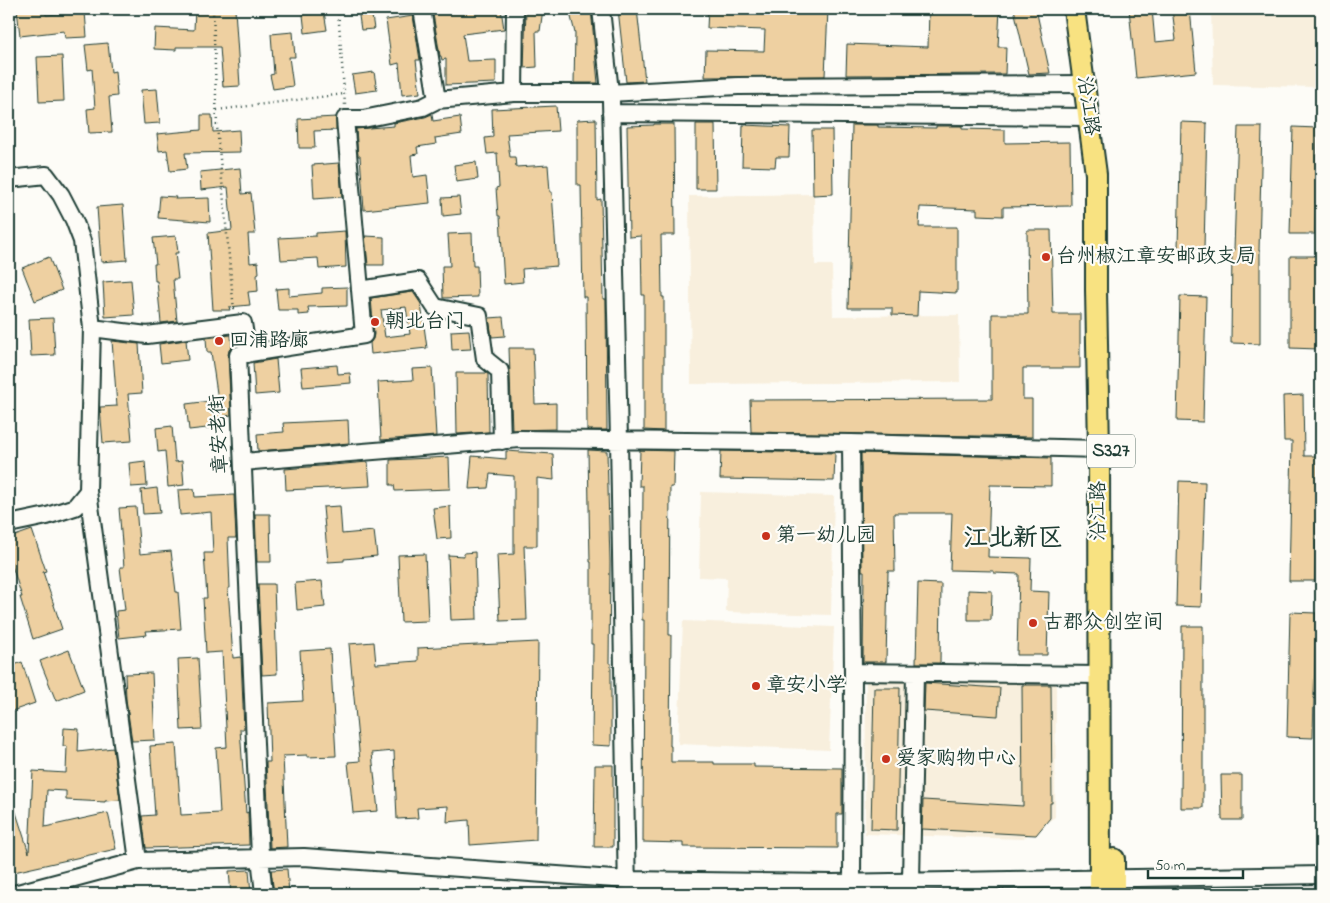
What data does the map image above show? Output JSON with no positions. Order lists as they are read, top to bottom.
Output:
{
  "streets": {
    "main road": ["沿江路", "S327"],
    "street": ["章安老街"]
  },
  "districts": ["江北新区"],
  "places": [
    "台州椒江章安邮政支局",
    "朝北台门",
    "回浦路廊",
    "第一幼儿园",
    "古郡众创空间",
    "章安小学",
    "爱家购物中心"
  ],
  "scale_bar": "50 m"
}
